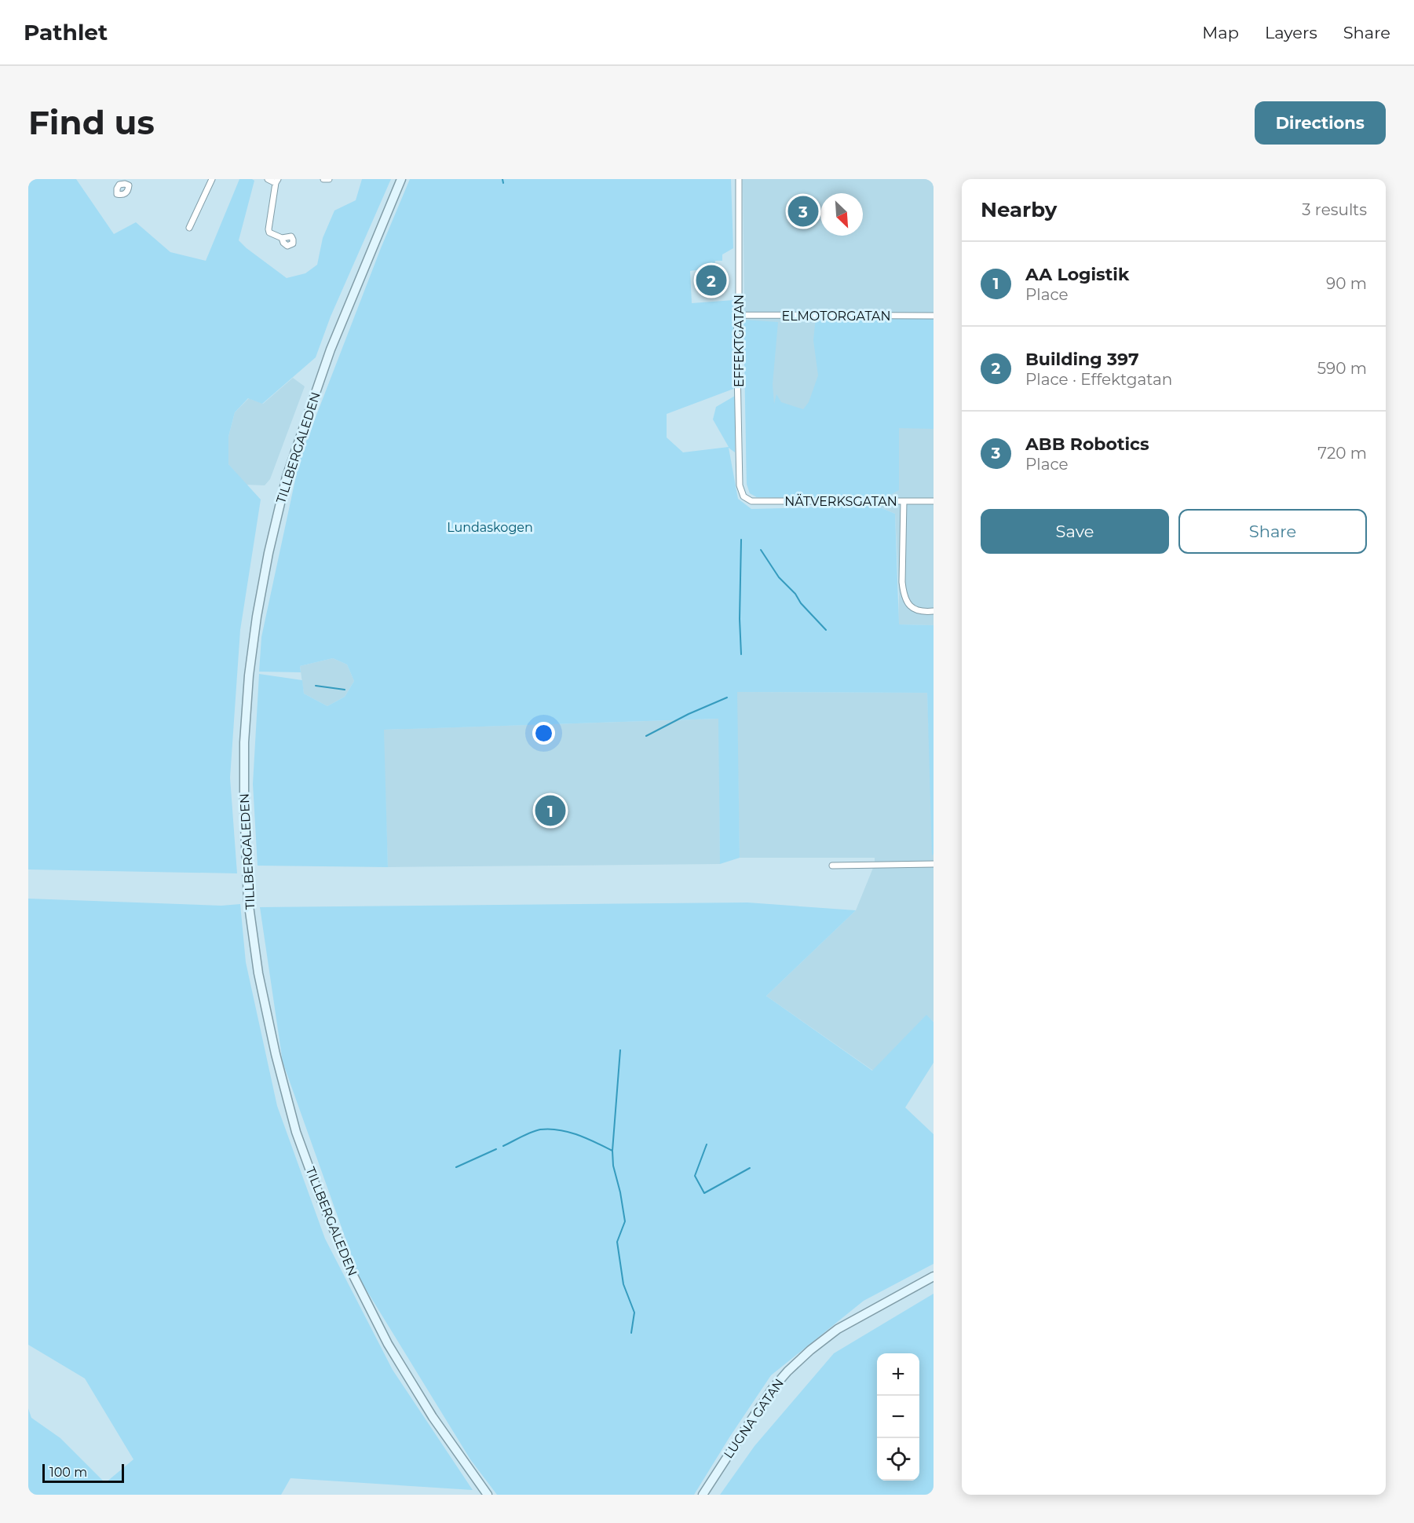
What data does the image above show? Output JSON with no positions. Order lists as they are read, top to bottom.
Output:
{
  "streets": {
    "main road": ["TILLBERGALEDEN", "LUGNA GATAN"],
    "street": ["ELMOTORGATAN", "EFFEKTGATAN", "NÄTVERKSGATAN"]
  },
  "crossings": [
    ["ELMOTORGATAN", "EFFEKTGATAN"],
    ["EFFEKTGATAN", "NÄTVERKSGATAN"]
  ],
  "parks": ["Lundaskogen"],
  "scale_bar": "100 m",
  "north": "bottom right",
  "page": {
    "header": "Pathlet",
    "nav": ["Map", "Layers", "Share"],
    "buttons": [
      "Directions",
      ["Save", "Share"]
    ],
    "title": "Find us",
    "heading": ["Nearby", "3 results"],
    "pins": ["3", "2", "1"],
    "list": [
      {
        "mark": "1",
        "name": "AA Logistik",
        "note": "Place",
        "value": "90 m"
      },
      {
        "mark": "2",
        "name": "Building 397",
        "note": "Place · Effektgatan",
        "value": "590 m"
      },
      {
        "mark": "3",
        "name": "ABB Robotics",
        "note": "Place",
        "value": "720 m"
      }
    ],
    "map_buttons": ["+", "−"],
    "scale": "100 m"
  }
}
